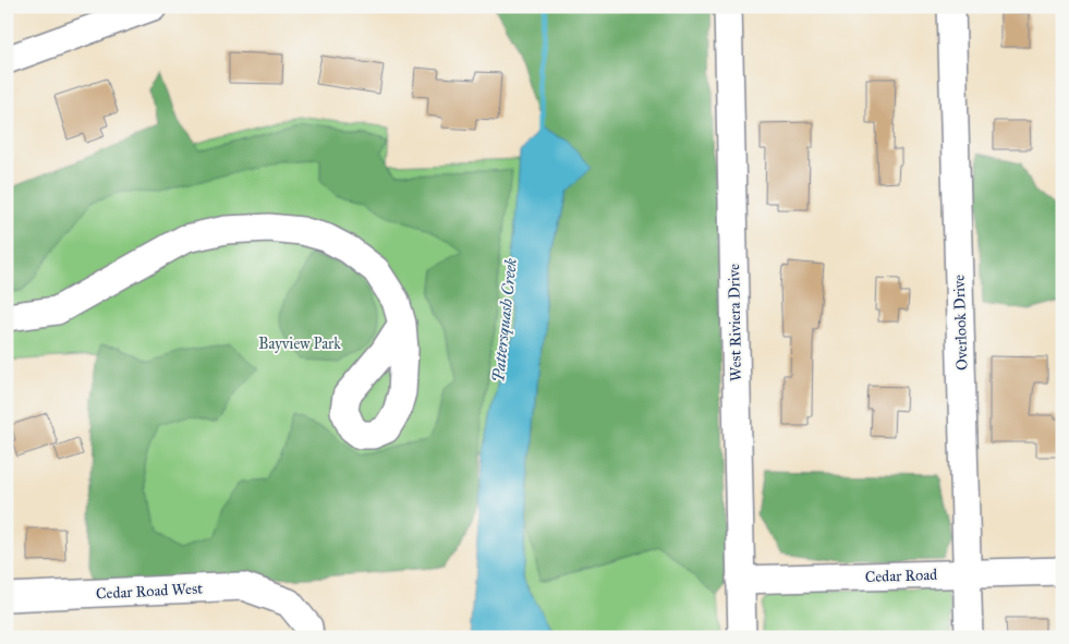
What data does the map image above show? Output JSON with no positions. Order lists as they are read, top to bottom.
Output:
{
  "streets": {
    "street": [
      "West Riviera Drive",
      "Overlook Drive",
      "Cedar Road",
      "Cedar Road West"
    ]
  },
  "crossings": [
    ["West Riviera Drive", "Cedar Road"],
    ["Overlook Drive", "Cedar Road"]
  ],
  "water": ["Pattersquash Creek"],
  "parks": ["Bayview Park"]
}
